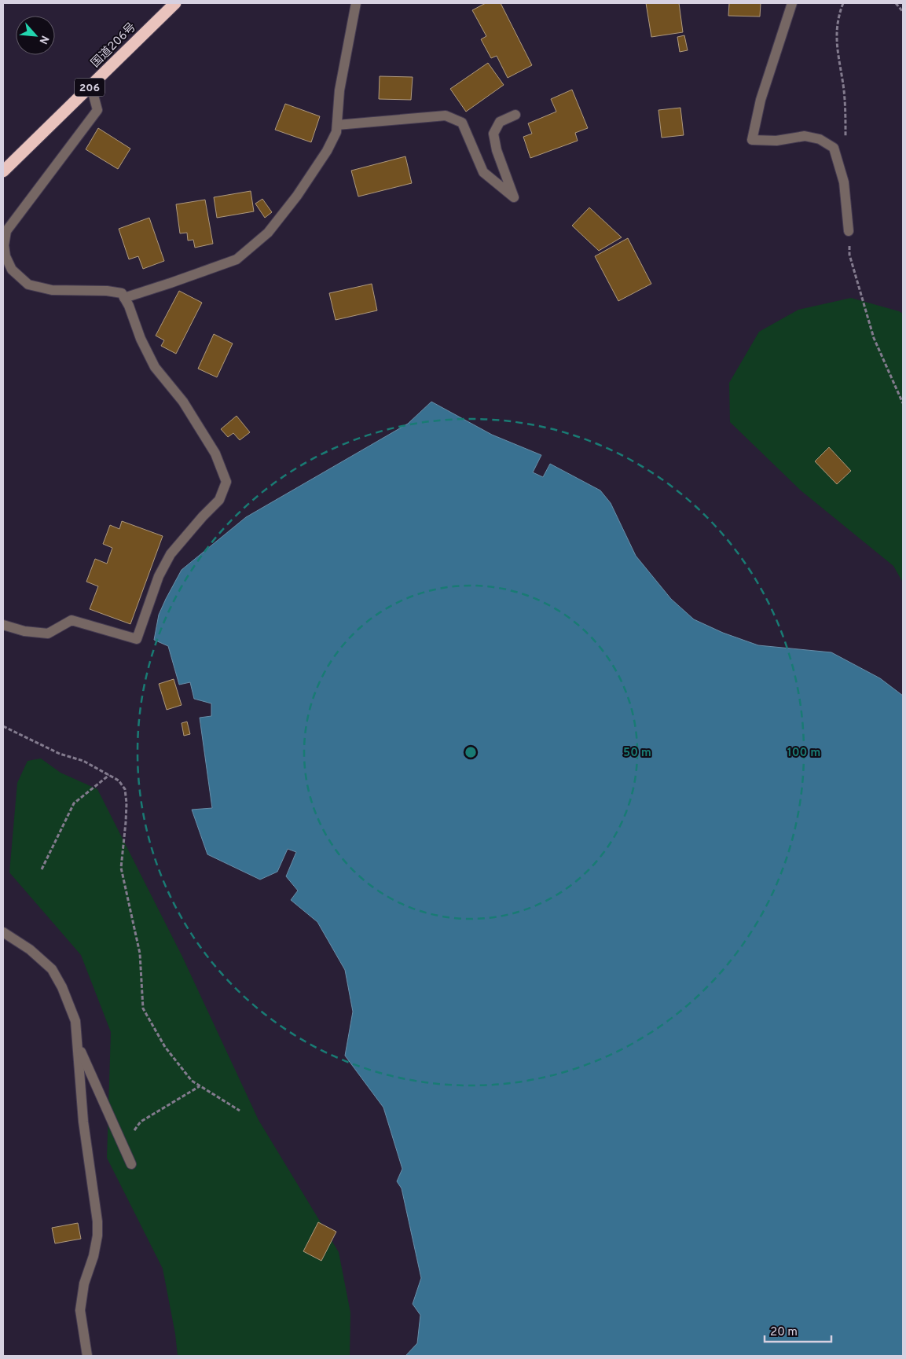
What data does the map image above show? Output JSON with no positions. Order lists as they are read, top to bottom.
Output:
{
  "streets": {
    "highway": ["国道206号", "206"]
  },
  "scale_bar": "20 m",
  "north": "bottom right",
  "rings": ["50 m", "100 m"]
}
